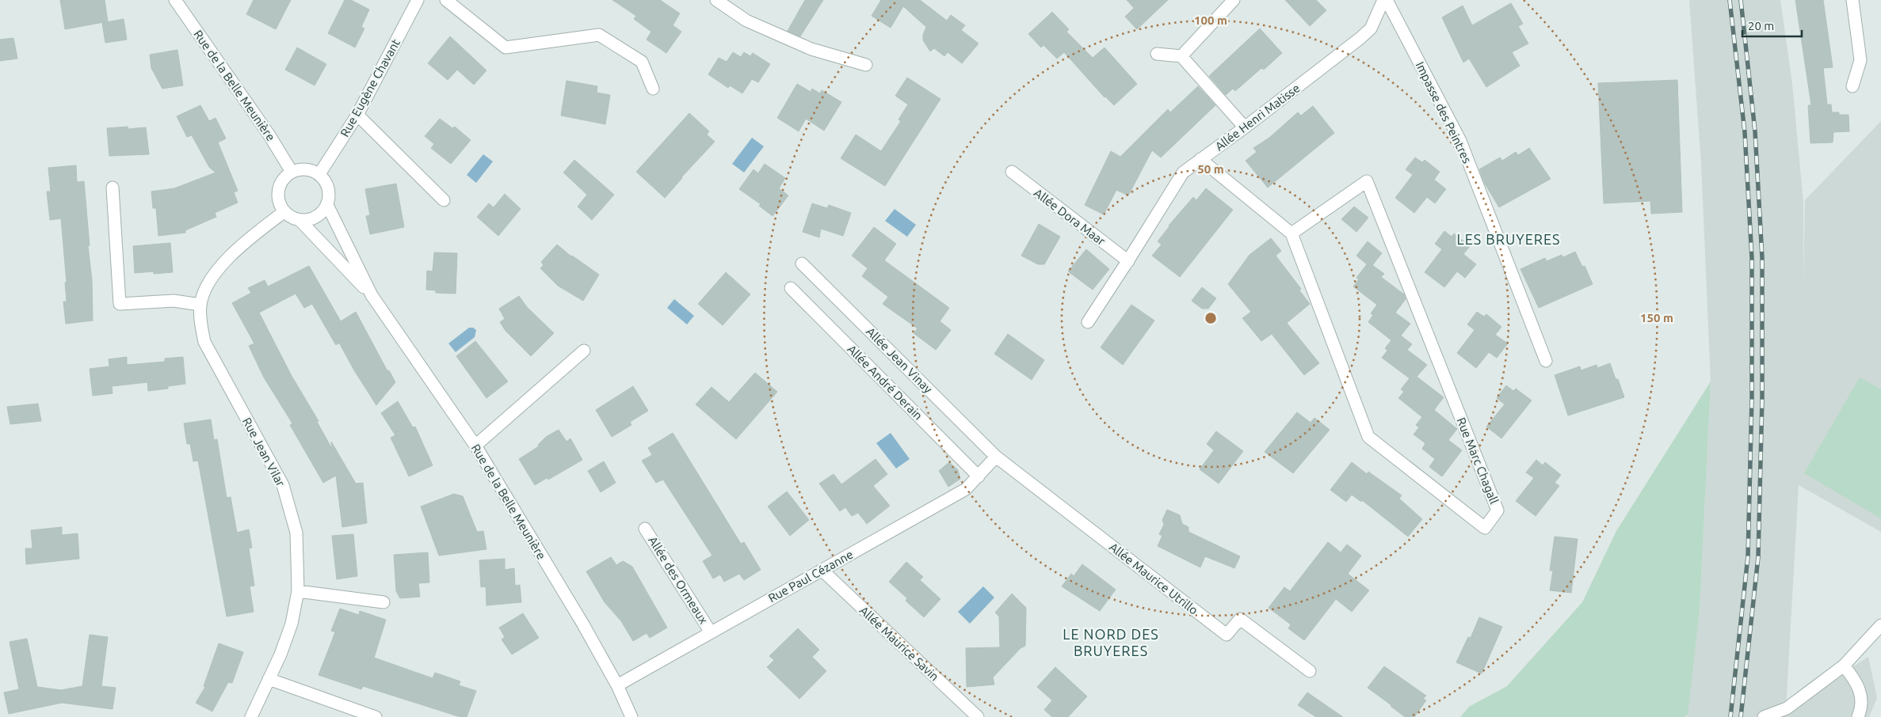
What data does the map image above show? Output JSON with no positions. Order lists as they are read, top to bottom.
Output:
{
  "streets": {
    "street": [
      "Rue de la Belle Meunière",
      "Rue Eugène Chavant",
      "Impasse des Peintres",
      "Allée Henri Matisse",
      "Allée Dora Maar",
      "Allée Jean Vinay",
      "Allée André Derain",
      "Rue Jean Vilar",
      "Rue Marc Chagall",
      "Rue Paul Cézanne",
      "Allée Maurice Utrillo",
      "Allée des Ormeaux",
      "Allée Maurice Savin"
    ]
  },
  "crossings": [
    ["Rue de la Belle Meunière", "Rue Eugène Chavant"],
    ["Rue de la Belle Meunière", "Rue Jean Vilar"],
    ["Rue de la Belle Meunière", "Rue Paul Cézanne"],
    ["Rue Eugène Chavant", "Rue Jean Vilar"],
    ["Allée Henri Matisse", "Allée Dora Maar"],
    ["Allée Jean Vinay", "Rue Paul Cézanne"],
    ["Allée Jean Vinay", "Allée Maurice Utrillo"],
    ["Allée André Derain", "Rue Paul Cézanne"],
    ["Rue Paul Cézanne", "Allée Maurice Utrillo"],
    ["Rue Paul Cézanne", "Allée des Ormeaux"],
    ["Rue Paul Cézanne", "Allée Maurice Savin"]
  ],
  "districts": ["LES BRUYERES", "LE NORD DES BRUYERES"],
  "scale_bar": "20 m",
  "rings": ["100 m", "50 m", "150 m"]
}
